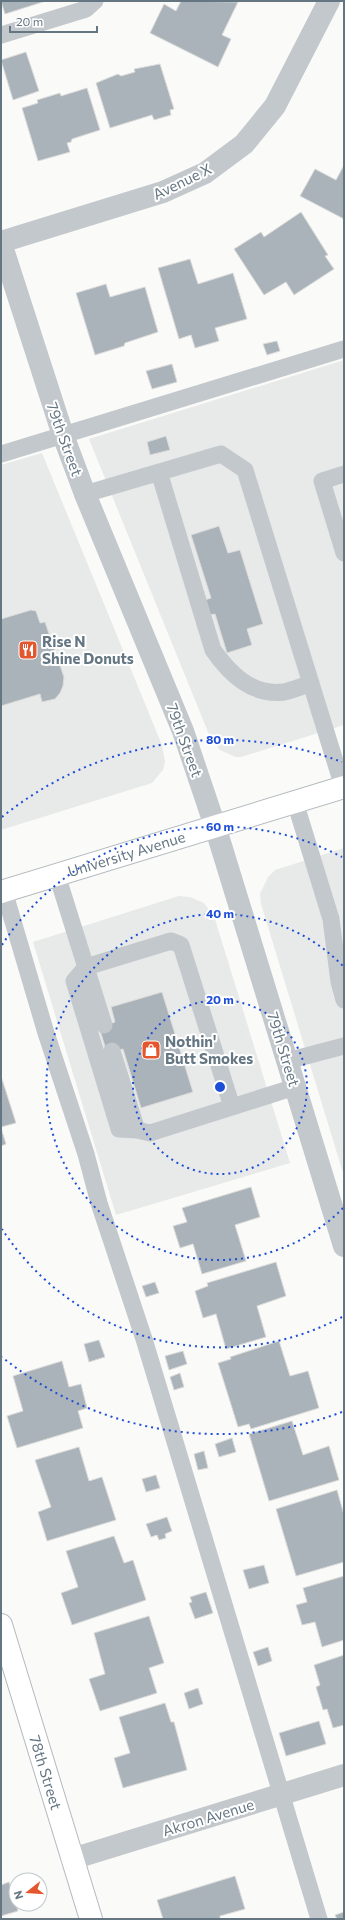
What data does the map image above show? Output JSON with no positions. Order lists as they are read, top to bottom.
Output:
{
  "streets": {
    "main road": ["University Avenue", "78th Street"],
    "street": ["Avenue X", "79th Street", "Akron Avenue"]
  },
  "crossings": [
    ["Avenue X", "79th Street"],
    ["79th Street", "University Avenue"],
    ["78th Street", "Akron Avenue"]
  ],
  "places": {
    "restaurant": ["Rise N Shine Donuts"],
    "shop": ["Nothin' Butt Smokes"]
  },
  "scale_bar": "20 m",
  "north": "left",
  "rings": [
    "80 m",
    "60 m",
    "40 m",
    "20 m"
  ]
}
